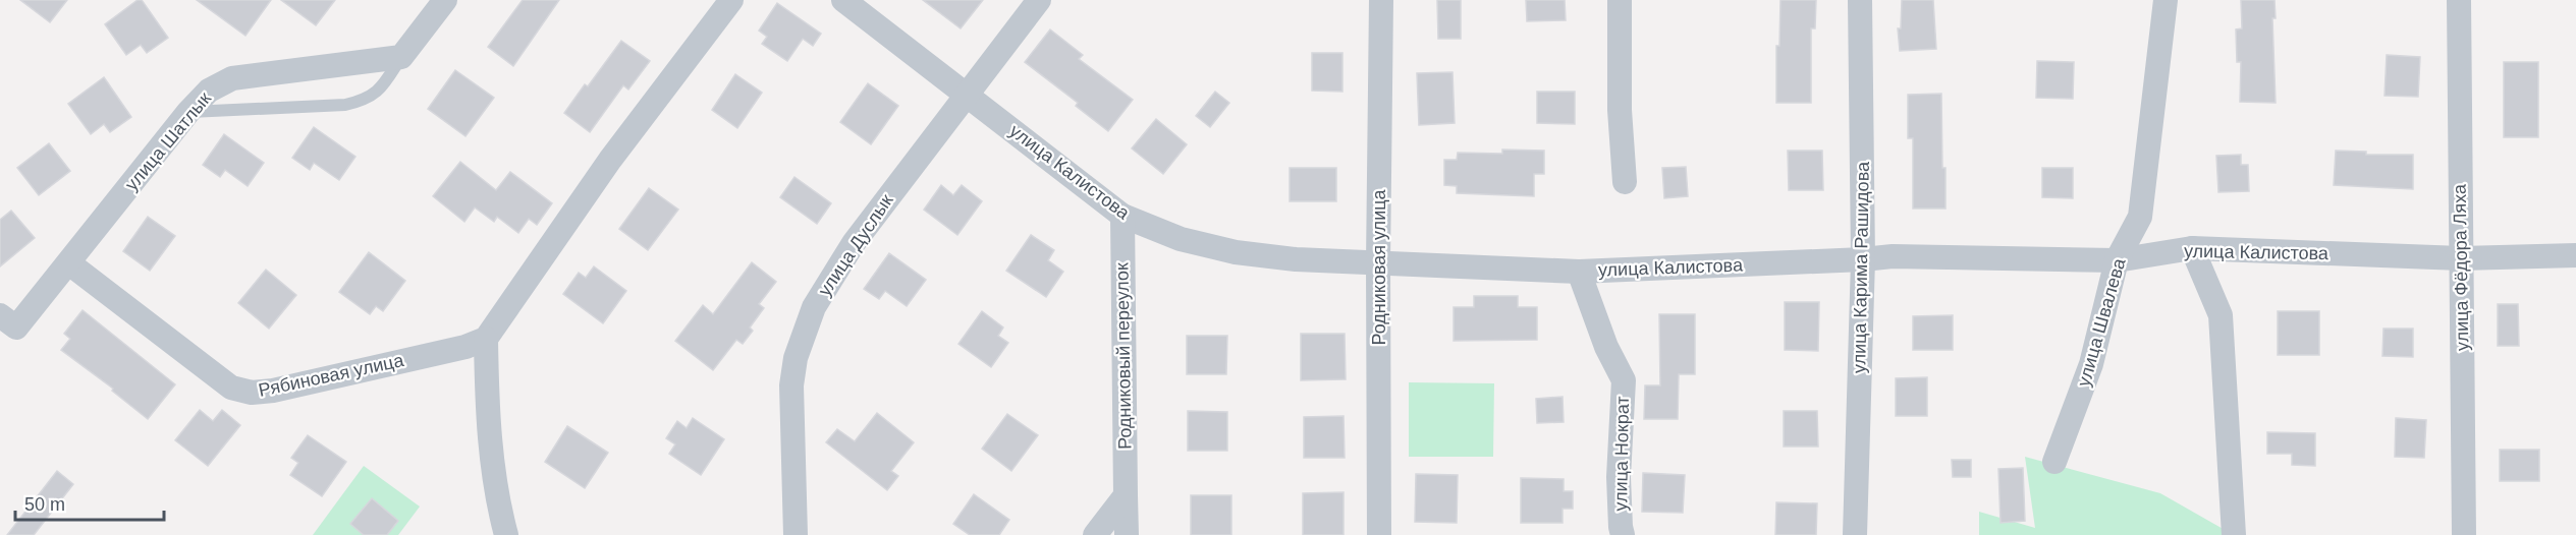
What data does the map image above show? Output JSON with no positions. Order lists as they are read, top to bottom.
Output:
{
  "streets": {
    "street": [
      "улица Шатлык",
      "улица Калистова",
      "улица Дуслык",
      "Родниковая улица",
      "улица Карима Рашидова",
      "улица Фёдора Ляха",
      "улица Швалева",
      "Родниковый переулок",
      "Рябиновая улица",
      "улица Нократ"
    ]
  },
  "crossings": [
    ["улица Шатлык", "Рябиновая улица"],
    ["улица Калистова", "улица Дуслык"],
    ["улица Калистова", "Родниковая улица"],
    ["улица Калистова", "улица Карима Рашидова"],
    ["улица Калистова", "улица Фёдора Ляха"],
    ["улица Калистова", "улица Швалева"],
    ["улица Калистова", "Родниковый переулок"],
    ["улица Калистова", "улица Нократ"]
  ],
  "scale_bar": "50 m"
}
